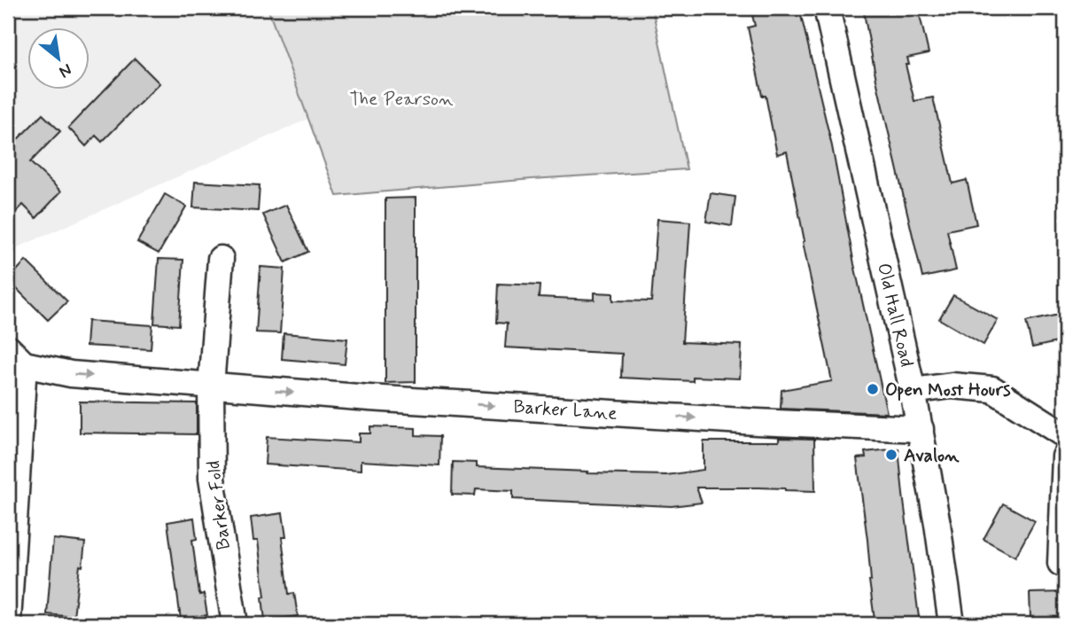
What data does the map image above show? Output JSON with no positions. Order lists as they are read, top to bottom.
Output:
{
  "streets": {
    "street": ["Old Hall Road", "Barker Lane", "Barker Fold"]
  },
  "crossings": [
    ["Old Hall Road", "Barker Lane"],
    ["Barker Lane", "Barker Fold"]
  ],
  "one_way": ["Barker Lane"],
  "parks": ["The Pearson"],
  "places": ["Open Most Hours", "Avalon"],
  "north": "bottom right"
}
